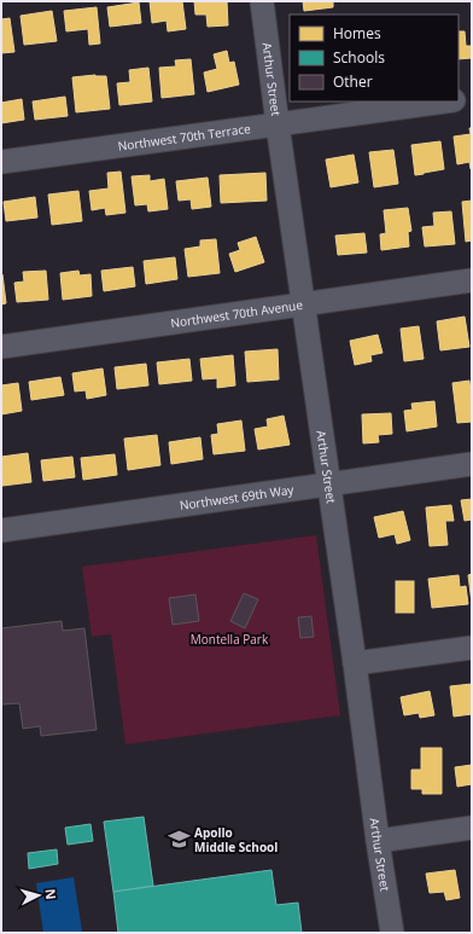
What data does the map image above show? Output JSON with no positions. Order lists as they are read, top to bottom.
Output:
{
  "streets": {
    "street": [
      "Arthur Street",
      "Northwest 70th Terrace",
      "Northwest 70th Avenue",
      "Northwest 69th Way"
    ]
  },
  "crossings": [
    ["Arthur Street", "Northwest 70th Terrace"],
    ["Arthur Street", "Northwest 70th Avenue"],
    ["Arthur Street", "Northwest 69th Way"]
  ],
  "parks": ["Montella Park"],
  "places": {
    "school or university": ["Apollo Middle School"]
  },
  "legend": ["Homes", "Schools", "Other"],
  "north": "right"
}
